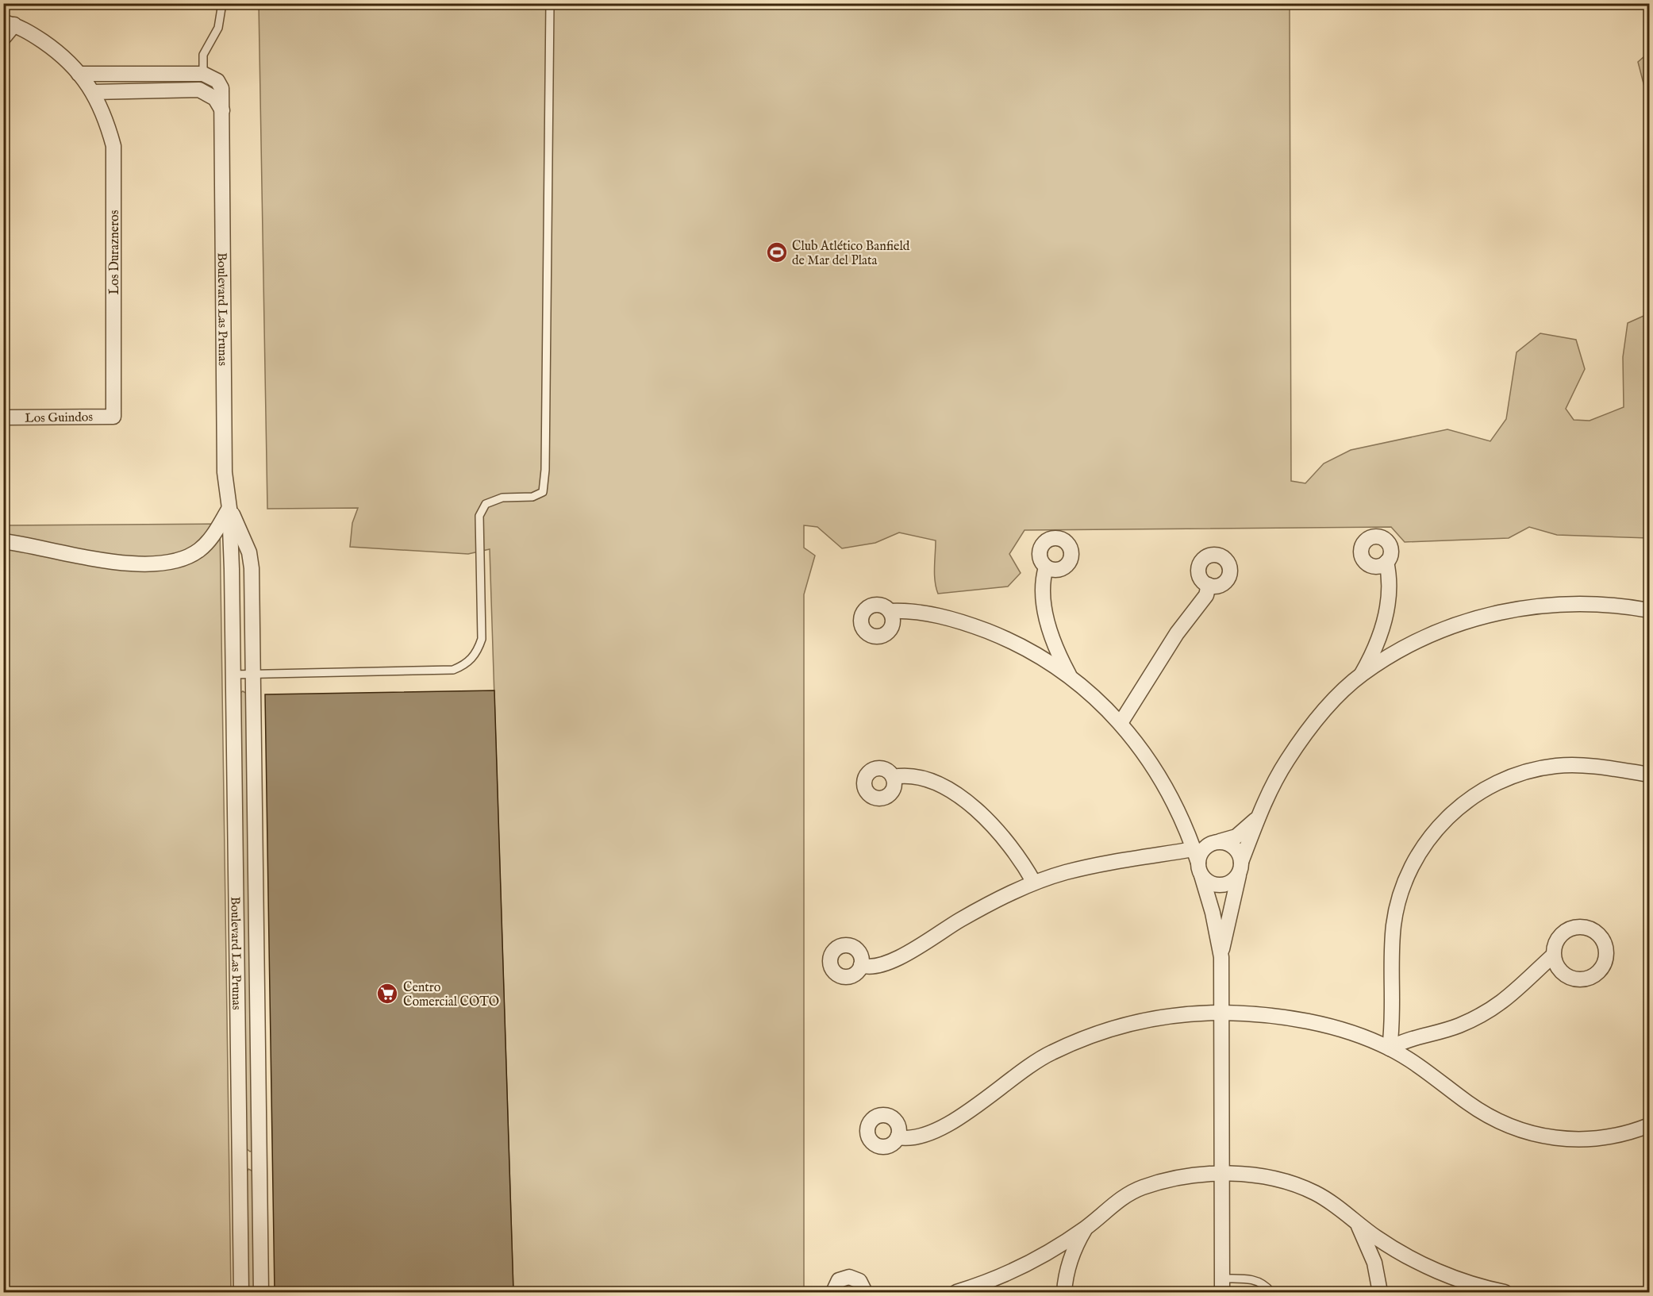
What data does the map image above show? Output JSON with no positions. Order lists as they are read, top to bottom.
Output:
{
  "streets": {
    "street": ["Los Durazneros", "Boulevard Las Prunas", "Los Guindos"]
  },
  "crossings": [
    ["Los Durazneros", "Los Guindos"]
  ],
  "places": {
    "sports": ["Club Atlético Banfield de Mar del Plata"],
    "supermarket": ["Centro Comercial COTO"]
  }
}
